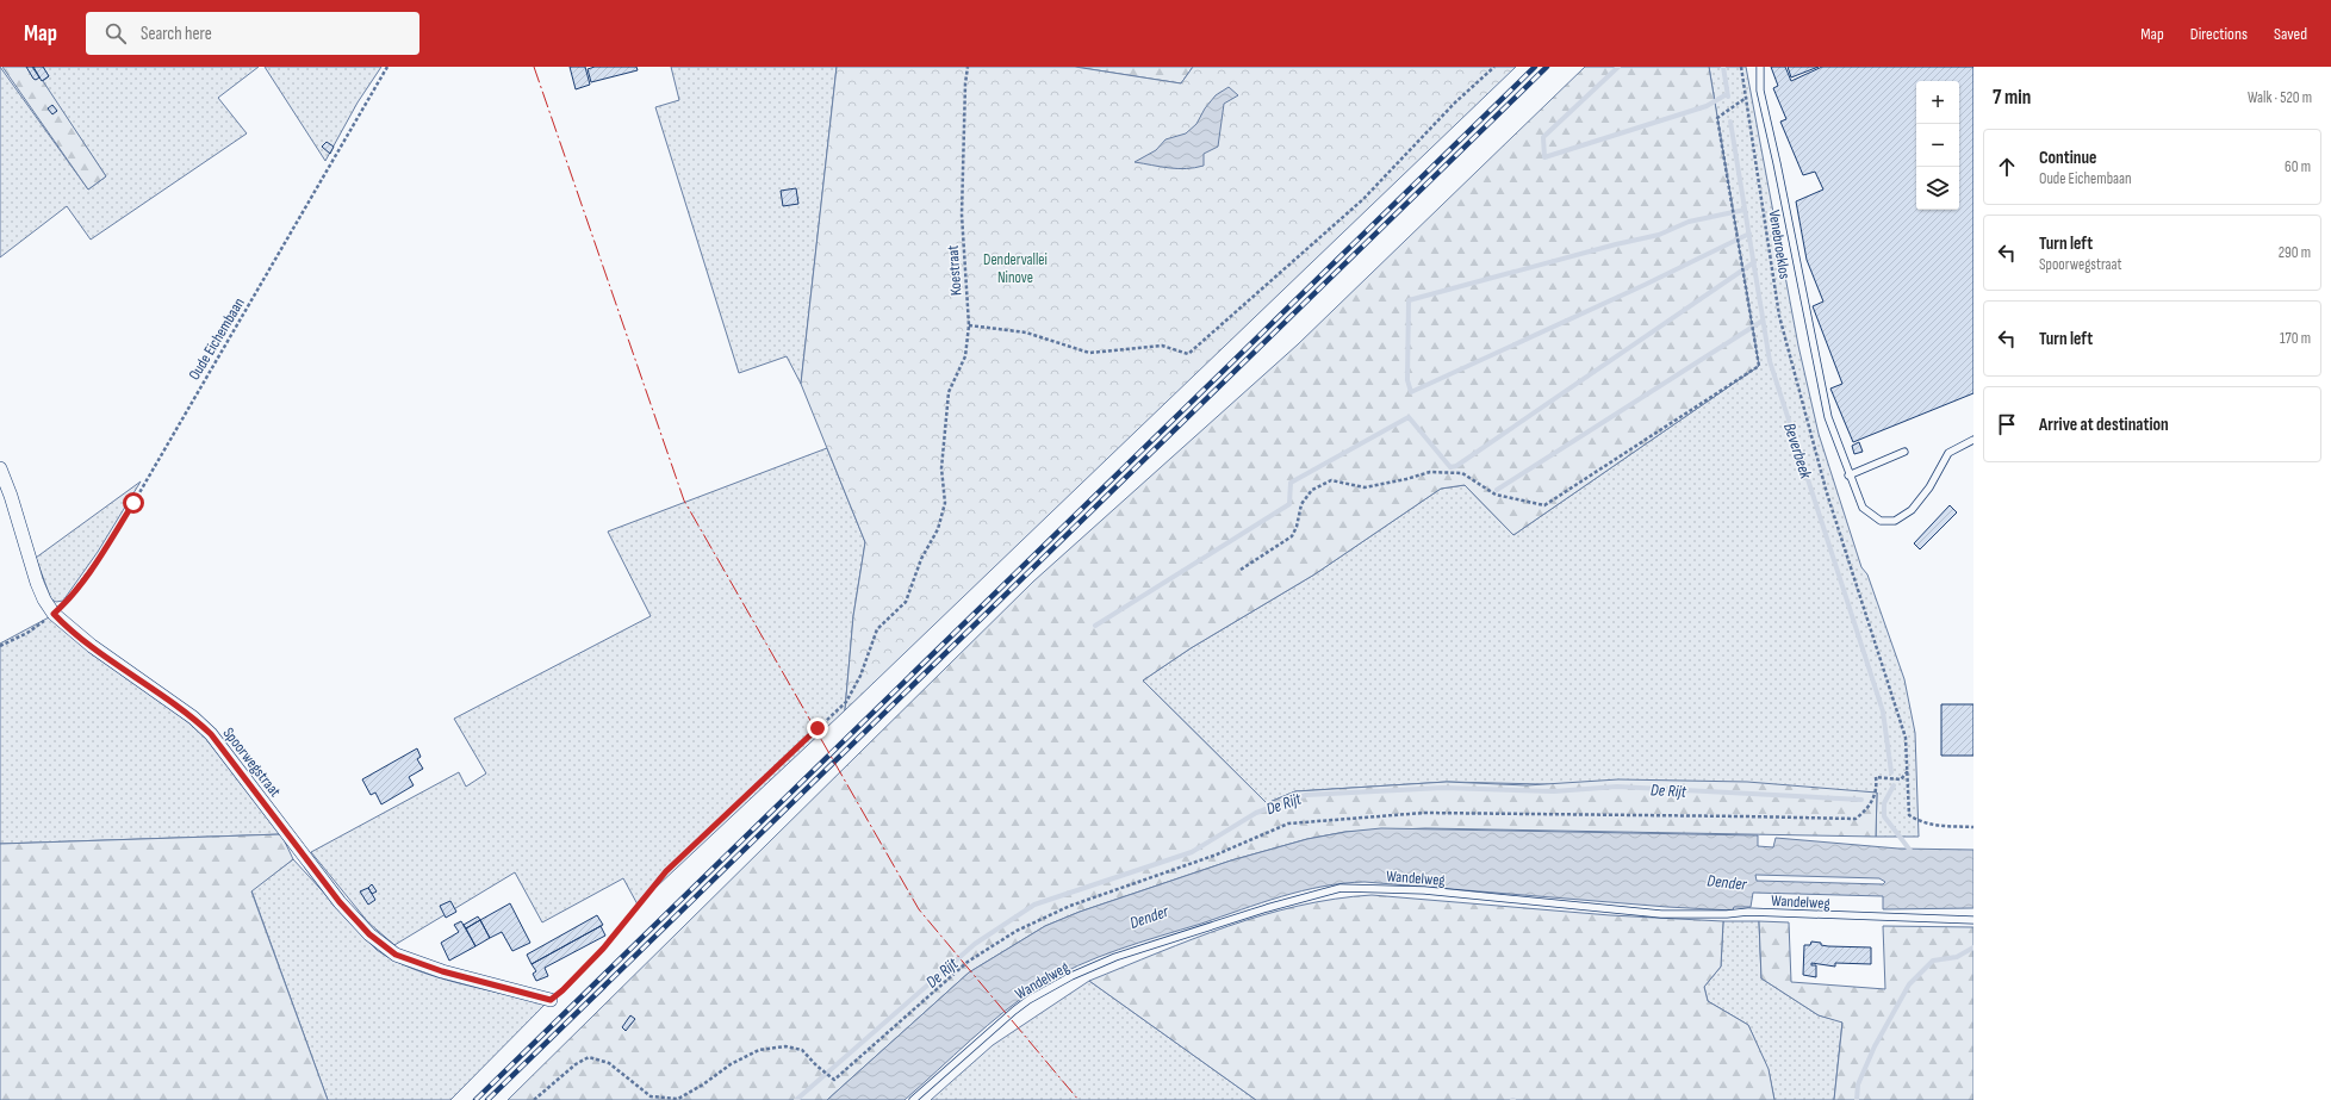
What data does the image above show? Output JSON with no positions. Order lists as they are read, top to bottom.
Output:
{
  "streets": {
    "street": ["Spoorwegstraat"],
    "lane": ["Wandelweg"],
    "path": ["Venebroeklos", "Koestraat", "Oude Eichembaan"]
  },
  "crossings": [
    ["Koestraat", "Spoorwegstraat"],
    ["Oude Eichembaan", "Spoorwegstraat"]
  ],
  "water": ["Beverbeek", "De Rijt", "Dender"],
  "parks": ["Dendervallei Ninove"],
  "page": {
    "header": "Map",
    "search": "Search here",
    "nav": ["Map", "Directions", "Saved"],
    "heading": ["7 min", "Walk · 520 m"],
    "map_buttons": ["+", "−"],
    "list": [
      ["Continue", "Oude Eichembaan", "60 m"],
      ["Turn left", "Spoorwegstraat", "290 m"],
      ["Turn left", "170 m"],
      "Arrive at destination"
    ]
  }
}
